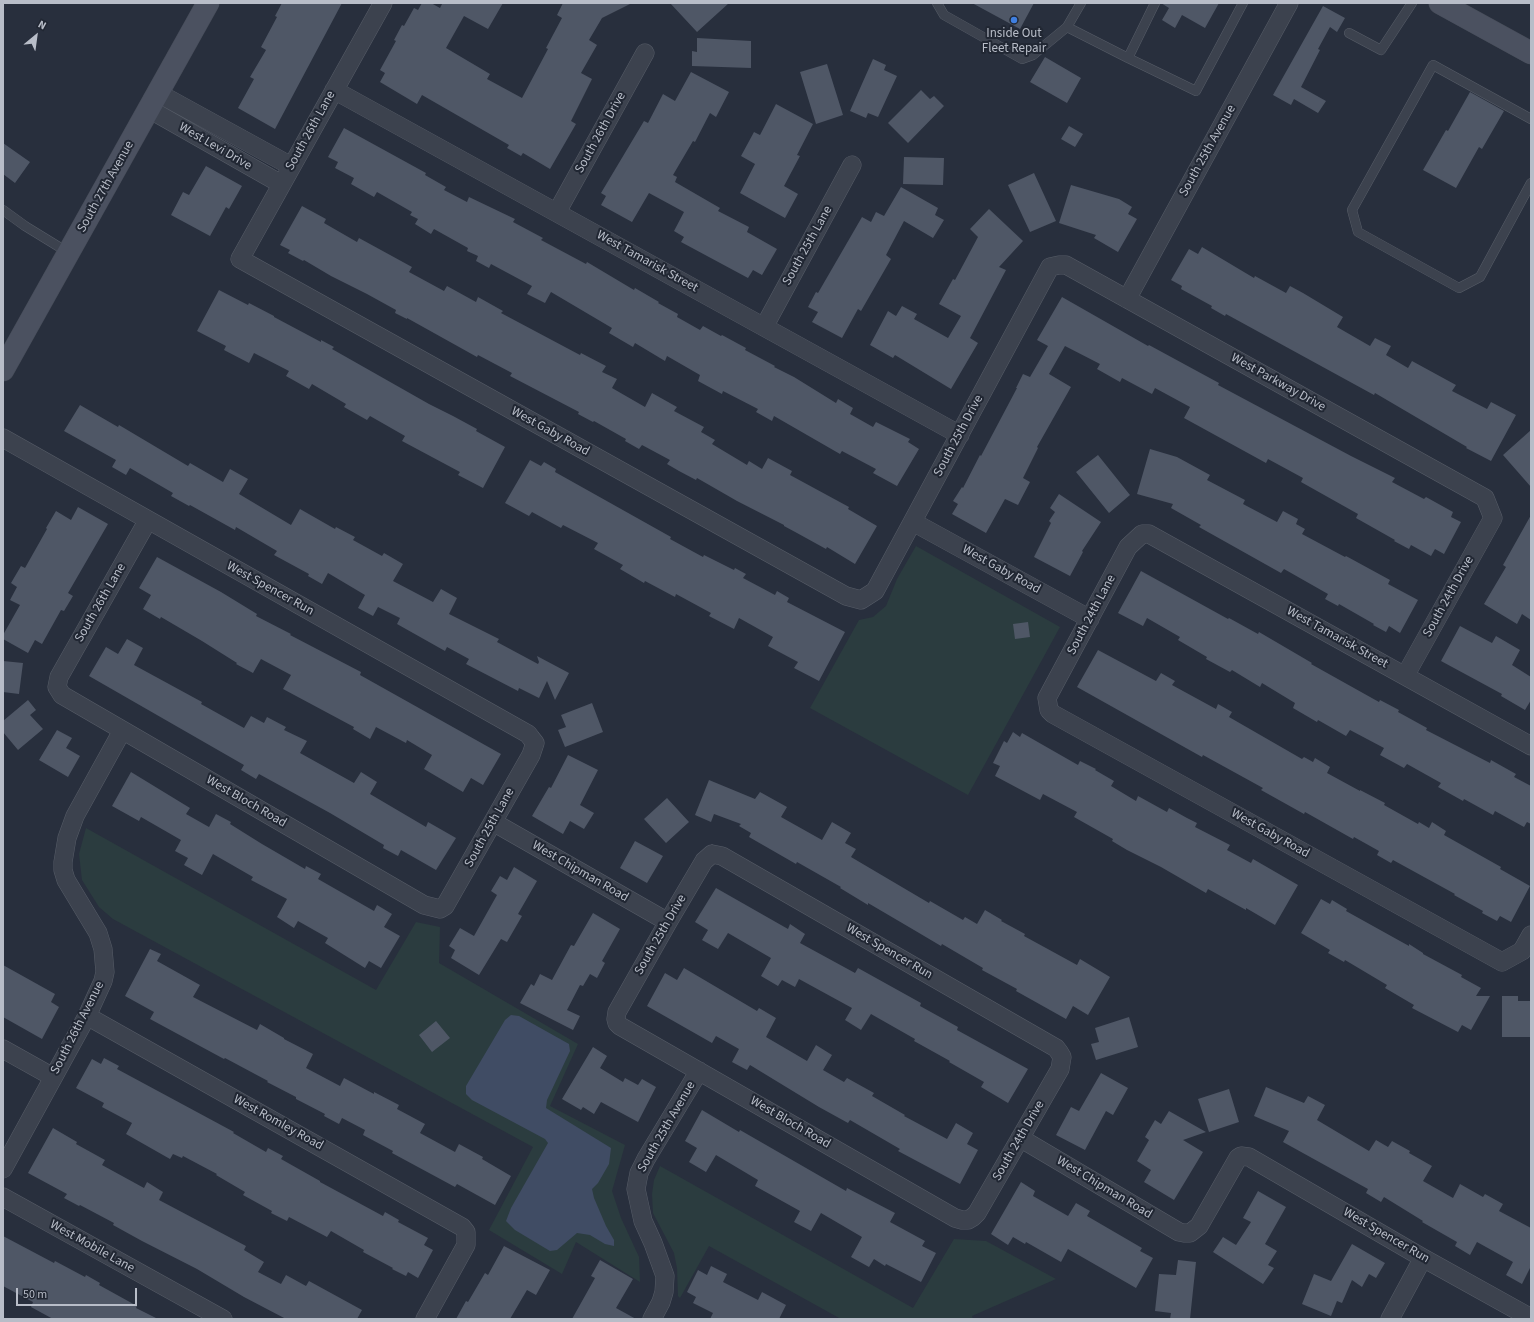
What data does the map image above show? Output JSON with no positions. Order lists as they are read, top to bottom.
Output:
{
  "streets": {
    "main road": ["South 27th Avenue"],
    "street": [
      "South 26th Lane",
      "South 26th Drive",
      "West Levi Drive",
      "South 25th Avenue",
      "South 25th Lane",
      "West Tamarisk Street",
      "West Parkway Drive",
      "West Gaby Road",
      "South 25th Drive",
      "West Spencer Run",
      "South 24th Drive",
      "South 24th Lane",
      "West Bloch Road",
      "West Chipman Road",
      "South 26th Avenue",
      "West Romley Road",
      "West Mobile Lane"
    ]
  },
  "crossings": [
    ["South 26th Lane", "West Levi Drive"],
    ["South 26th Lane", "West Tamarisk Street"],
    ["South 26th Lane", "West Gaby Road"],
    ["South 26th Lane", "West Spencer Run"],
    ["South 26th Lane", "West Bloch Road"],
    ["South 26th Drive", "West Tamarisk Street"],
    ["West Levi Drive", "South 27th Avenue"],
    ["South 25th Avenue", "West Parkway Drive"],
    ["South 25th Avenue", "West Bloch Road"],
    ["South 25th Lane", "West Tamarisk Street"],
    ["South 25th Lane", "West Spencer Run"],
    ["South 25th Lane", "West Bloch Road"],
    ["South 25th Lane", "West Chipman Road"],
    ["West Tamarisk Street", "South 25th Drive"],
    ["West Tamarisk Street", "South 24th Drive"],
    ["West Tamarisk Street", "South 24th Lane"],
    ["West Parkway Drive", "South 25th Drive"],
    ["West Parkway Drive", "South 24th Drive"],
    ["West Gaby Road", "South 25th Drive"],
    ["West Gaby Road", "South 24th Lane"],
    ["South 25th Drive", "West Spencer Run"],
    ["South 25th Drive", "West Bloch Road"],
    ["South 25th Drive", "West Chipman Road"],
    ["West Spencer Run", "South 24th Drive"],
    ["West Spencer Run", "West Chipman Road"],
    ["South 24th Drive", "West Bloch Road"],
    ["South 24th Drive", "West Chipman Road"],
    ["West Bloch Road", "South 26th Avenue"],
    ["South 26th Avenue", "West Romley Road"]
  ],
  "places": ["Inside Out Fleet Repair"],
  "scale_bar": "50 m",
  "north": "top right"
}
